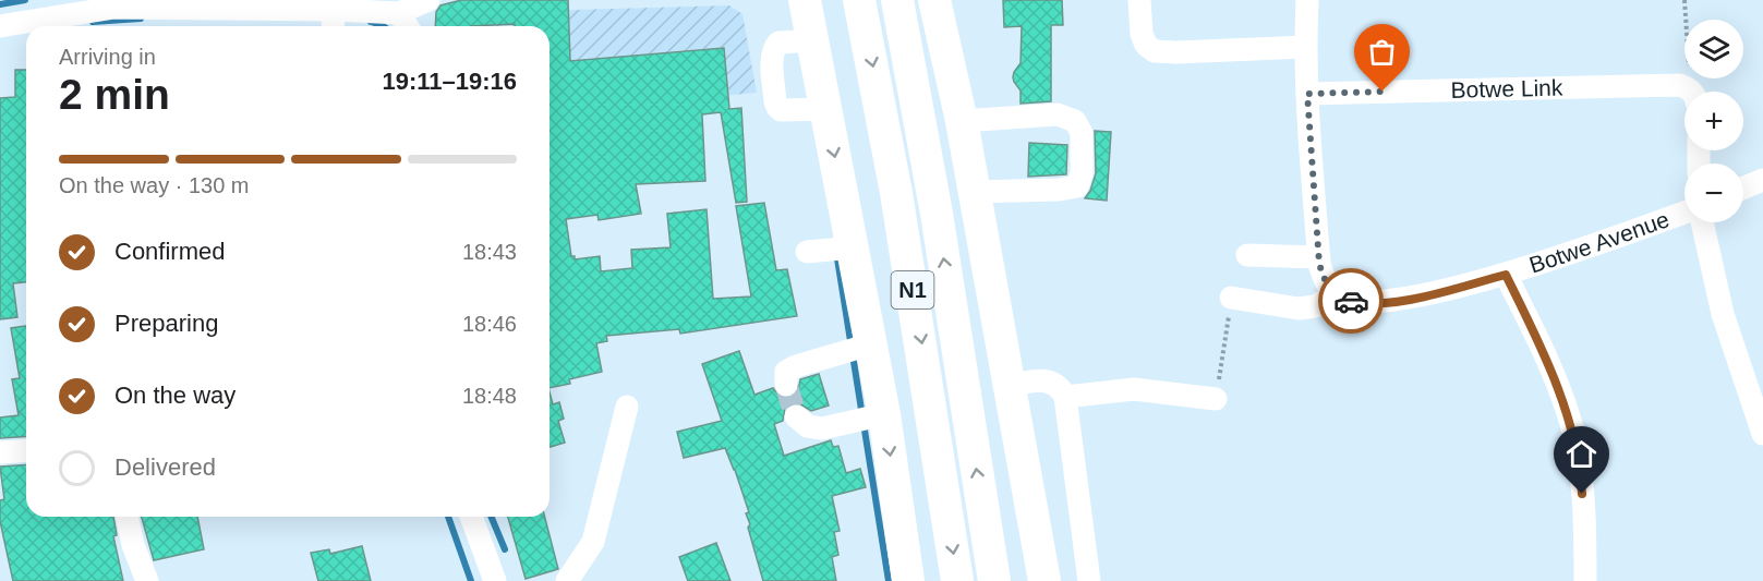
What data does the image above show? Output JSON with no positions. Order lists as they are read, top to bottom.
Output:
{
  "streets": {
    "highway": ["N1"],
    "street": ["Botwe Link", "Botwe Avenue"]
  },
  "page": {
    "map_buttons": ["+", "−"],
    "heading": ["2 min", "Arriving in", "19:11–19:16"],
    "bar": "On the way · 130 m",
    "list": [
      ["Confirmed", "18:43"],
      ["Preparing", "18:46"],
      ["On the way", "18:48"],
      "Delivered"
    ]
  }
}
